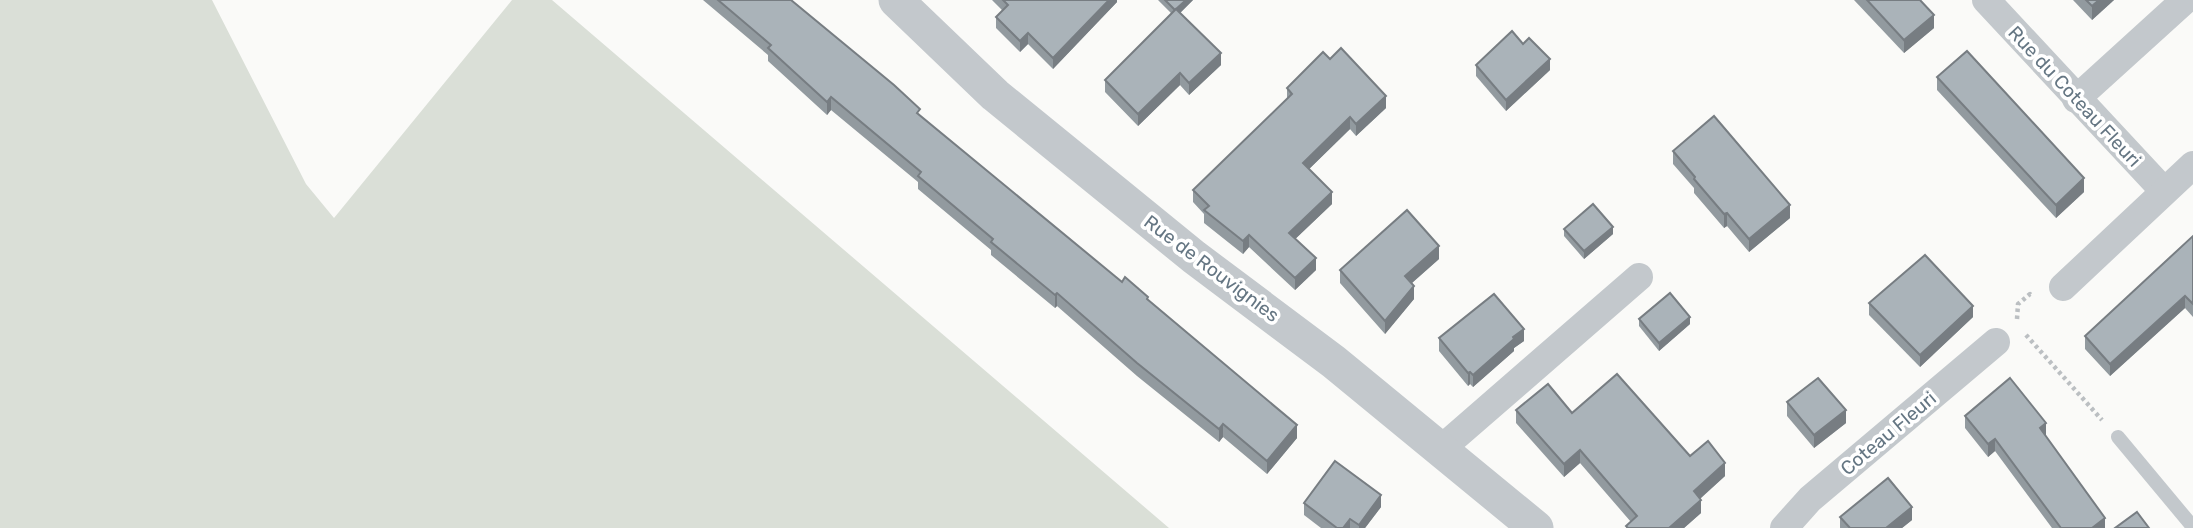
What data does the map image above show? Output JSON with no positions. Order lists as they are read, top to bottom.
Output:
{
  "streets": {
    "street": ["Rue du Coteau Fleuri", "Rue de Rouvignies", "Coteau Fleuri"]
  }
}
